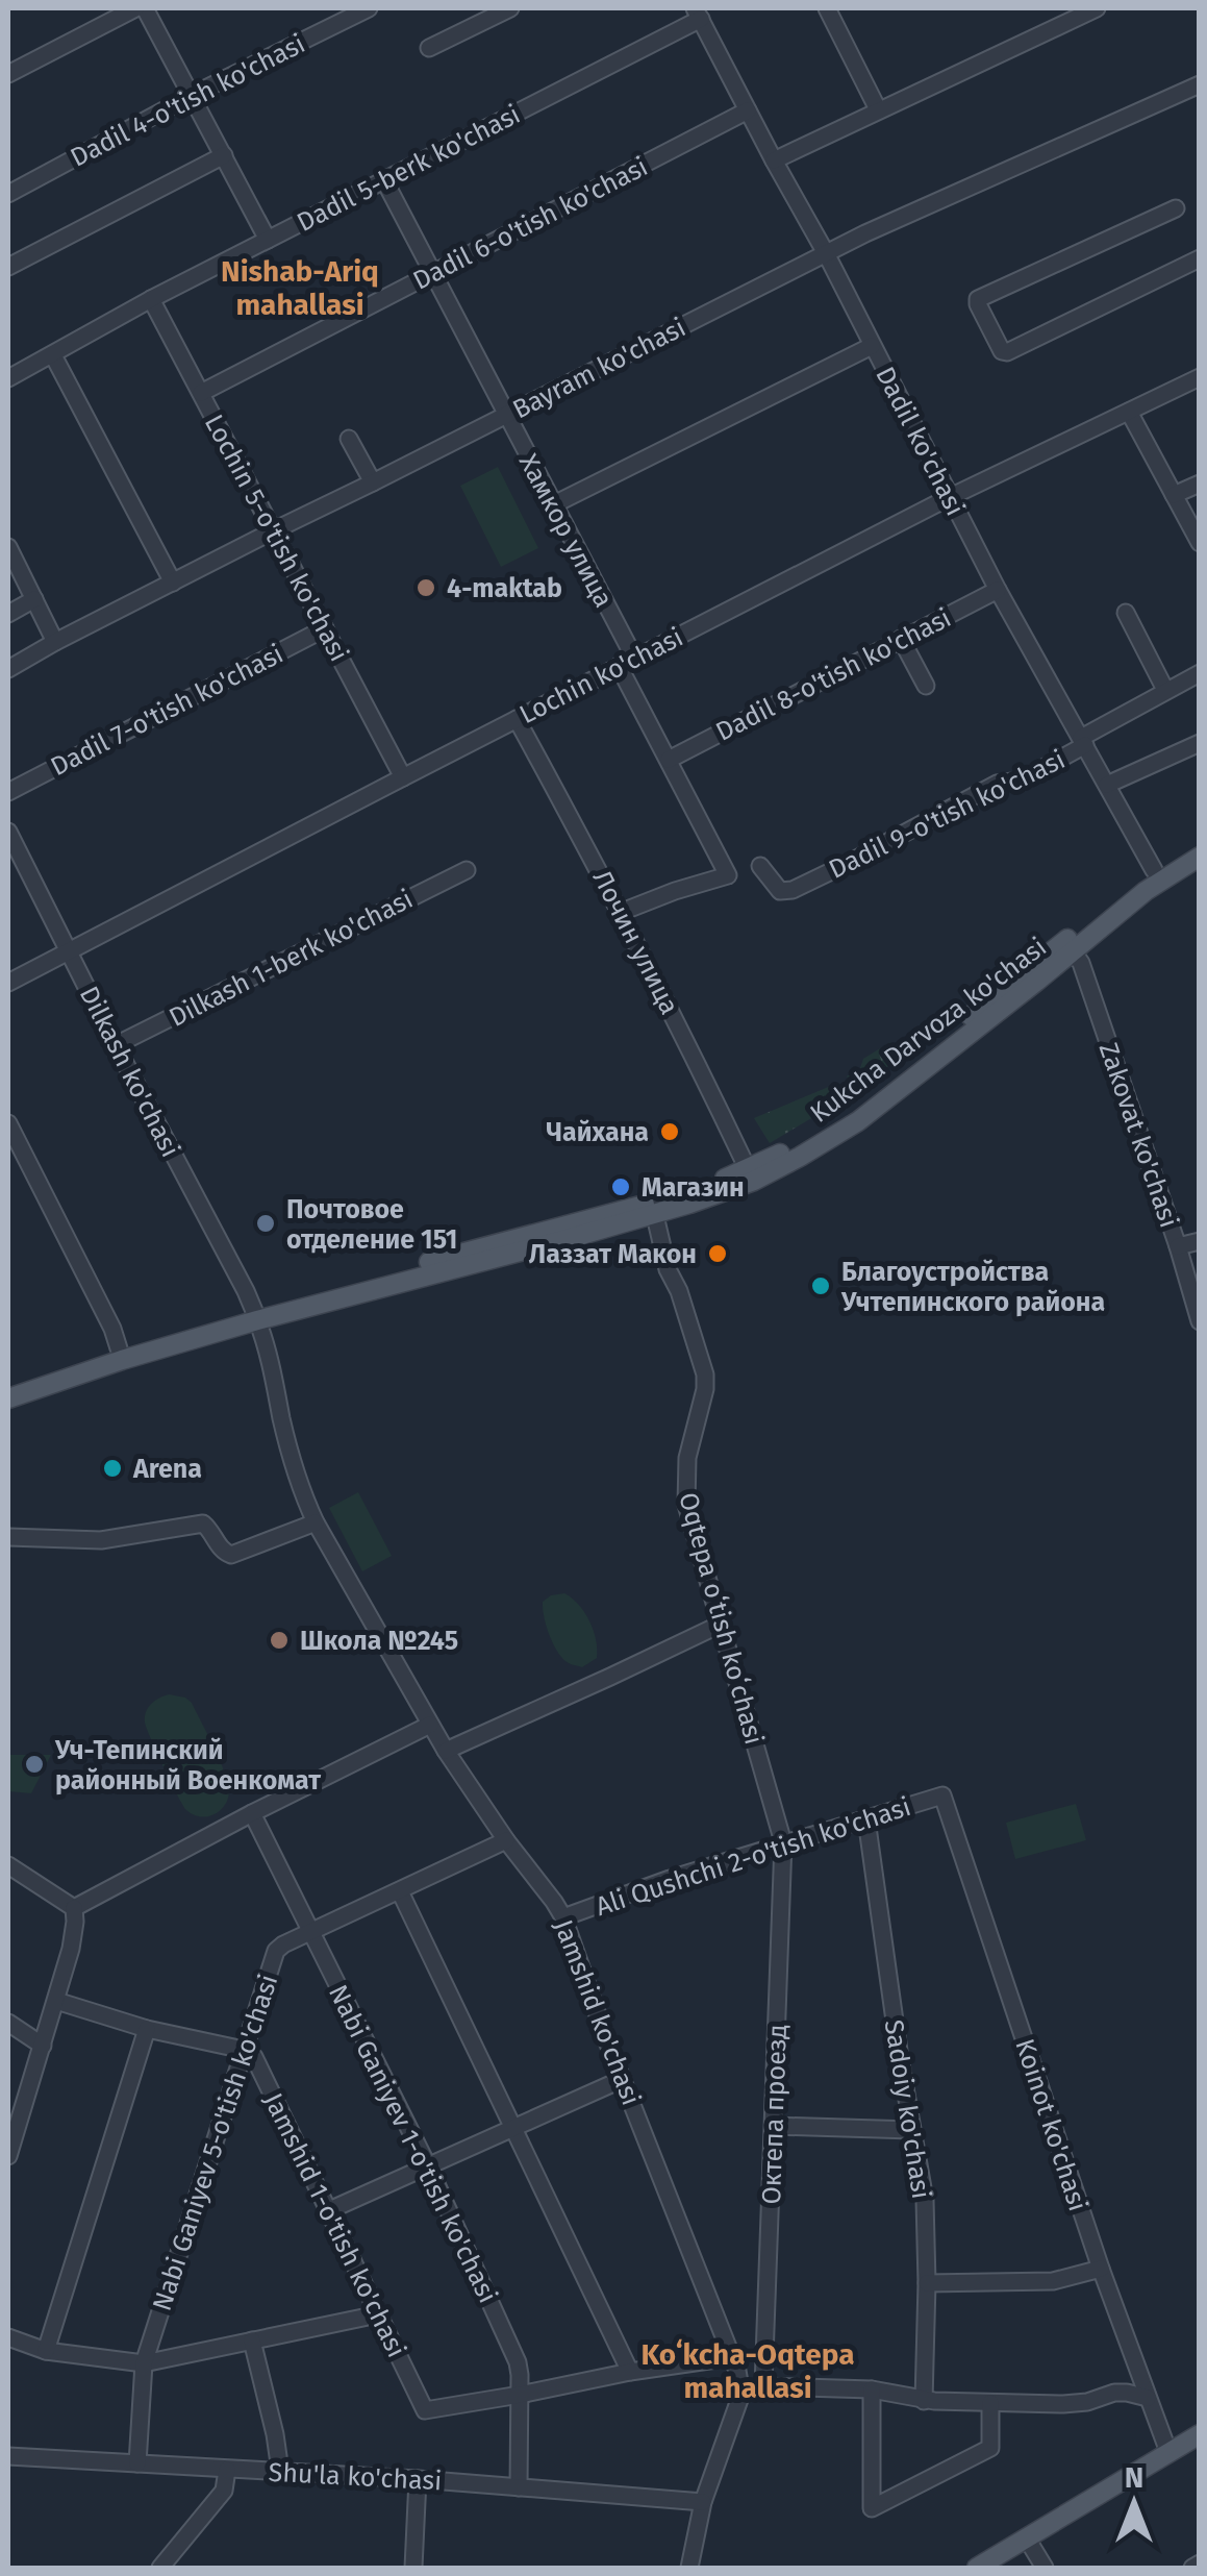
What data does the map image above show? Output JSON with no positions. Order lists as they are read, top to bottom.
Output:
{
  "streets": {
    "main road": ["Kukcha Darvoza ko'chasi"],
    "street": [
      "Dadil 4-o'tish ko'chasi",
      "Dadil 5-berk ko'chasi",
      "Dadil 6-o'tish ko'chasi",
      "Bayram ko'chasi",
      "Dadil ko'chasi",
      "Хамкор улица",
      "Lochin 5-o'tish ko'chasi",
      "Dadil 8-o'tish ko'chasi",
      "Lochin ko'chasi",
      "Dadil 7-o'tish ko'chasi",
      "Dadil 9-o'tish ko'chasi",
      "Лочин улица",
      "Dilkash 1-berk ko'chasi",
      "Dilkash ko'chasi",
      "Zakovat ko'chasi",
      "Oqtepa oʻtish koʻchasi",
      "Ali Qushchi 2-o'tish ko'chasi",
      "Jamshid ko'chasi",
      "Sadoiy ko'chasi",
      "Октепа проезд",
      "Koinot ko'chasi",
      "Nabi Ganiyev 5-o'tish ko'chasi",
      "Nabi Ganiyev 1-o'tish ko'chasi",
      "Jamshid 1-o'tish ko'chasi",
      "Shu'la ko'chasi"
    ]
  },
  "crossings": [
    ["Dadil 5-berk ko'chasi", "Dadil ko'chasi"],
    ["Dadil 5-berk ko'chasi", "Хамкор улица"],
    ["Dadil 5-berk ko'chasi", "Lochin 5-o'tish ko'chasi"],
    ["Dadil 6-o'tish ko'chasi", "Dadil ko'chasi"],
    ["Dadil 6-o'tish ko'chasi", "Хамкор улица"],
    ["Dadil 6-o'tish ko'chasi", "Lochin 5-o'tish ko'chasi"],
    ["Bayram ko'chasi", "Dadil ko'chasi"],
    ["Bayram ko'chasi", "Хамкор улица"],
    ["Bayram ko'chasi", "Lochin 5-o'tish ko'chasi"],
    ["Dadil ko'chasi", "Dadil 8-o'tish ko'chasi"],
    ["Dadil ko'chasi", "Lochin ko'chasi"],
    ["Dadil ko'chasi", "Dadil 9-o'tish ko'chasi"],
    ["Dadil ko'chasi", "Kukcha Darvoza ko'chasi"],
    ["Хамкор улица", "Dadil 8-o'tish ko'chasi"],
    ["Хамкор улица", "Lochin ko'chasi"],
    ["Хамкор улица", "Лочин улица"],
    ["Lochin 5-o'tish ko'chasi", "Lochin ko'chasi"],
    ["Lochin 5-o'tish ko'chasi", "Dadil 7-o'tish ko'chasi"],
    ["Lochin ko'chasi", "Лочин улица"],
    ["Lochin ko'chasi", "Dilkash ko'chasi"],
    ["Лочин улица", "Kukcha Darvoza ko'chasi"],
    ["Dilkash 1-berk ko'chasi", "Dilkash ko'chasi"],
    ["Kukcha Darvoza ko'chasi", "Dilkash ko'chasi"],
    ["Kukcha Darvoza ko'chasi", "Zakovat ko'chasi"],
    ["Kukcha Darvoza ko'chasi", "Oqtepa oʻtish koʻchasi"],
    ["Kukcha Darvoza ko'chasi", "Jamshid ko'chasi"],
    ["Dilkash ko'chasi", "Jamshid ko'chasi"],
    ["Oqtepa oʻtish koʻchasi", "Ali Qushchi 2-o'tish ko'chasi"],
    ["Oqtepa oʻtish koʻchasi", "Октепа проезд"],
    ["Ali Qushchi 2-o'tish ko'chasi", "Jamshid ko'chasi"],
    ["Ali Qushchi 2-o'tish ko'chasi", "Sadoiy ko'chasi"],
    ["Ali Qushchi 2-o'tish ko'chasi", "Октепа проезд"],
    ["Ali Qushchi 2-o'tish ko'chasi", "Koinot ko'chasi"],
    ["Jamshid ko'chasi", "Nabi Ganiyev 5-o'tish ko'chasi"],
    ["Nabi Ganiyev 5-o'tish ko'chasi", "Nabi Ganiyev 1-o'tish ko'chasi"],
    ["Nabi Ganiyev 5-o'tish ko'chasi", "Jamshid 1-o'tish ko'chasi"],
    ["Nabi Ganiyev 5-o'tish ko'chasi", "Shu'la ko'chasi"],
    ["Nabi Ganiyev 1-o'tish ko'chasi", "Jamshid 1-o'tish ko'chasi"],
    ["Nabi Ganiyev 1-o'tish ko'chasi", "Shu'la ko'chasi"]
  ],
  "districts": ["Nishab-Ariq mahallasi", "Koʻkcha-Oqtepa mahallasi"],
  "places": [
    "4-maktab",
    "Чайхана",
    "Магазин",
    "Почтовое отделение 151",
    "Лаззат Макон",
    "Благоустройства Учтепинского района",
    "Arena",
    "Школа №245",
    "Уч-Тепинский районный Военкомат"
  ],
  "north": "top"
}
